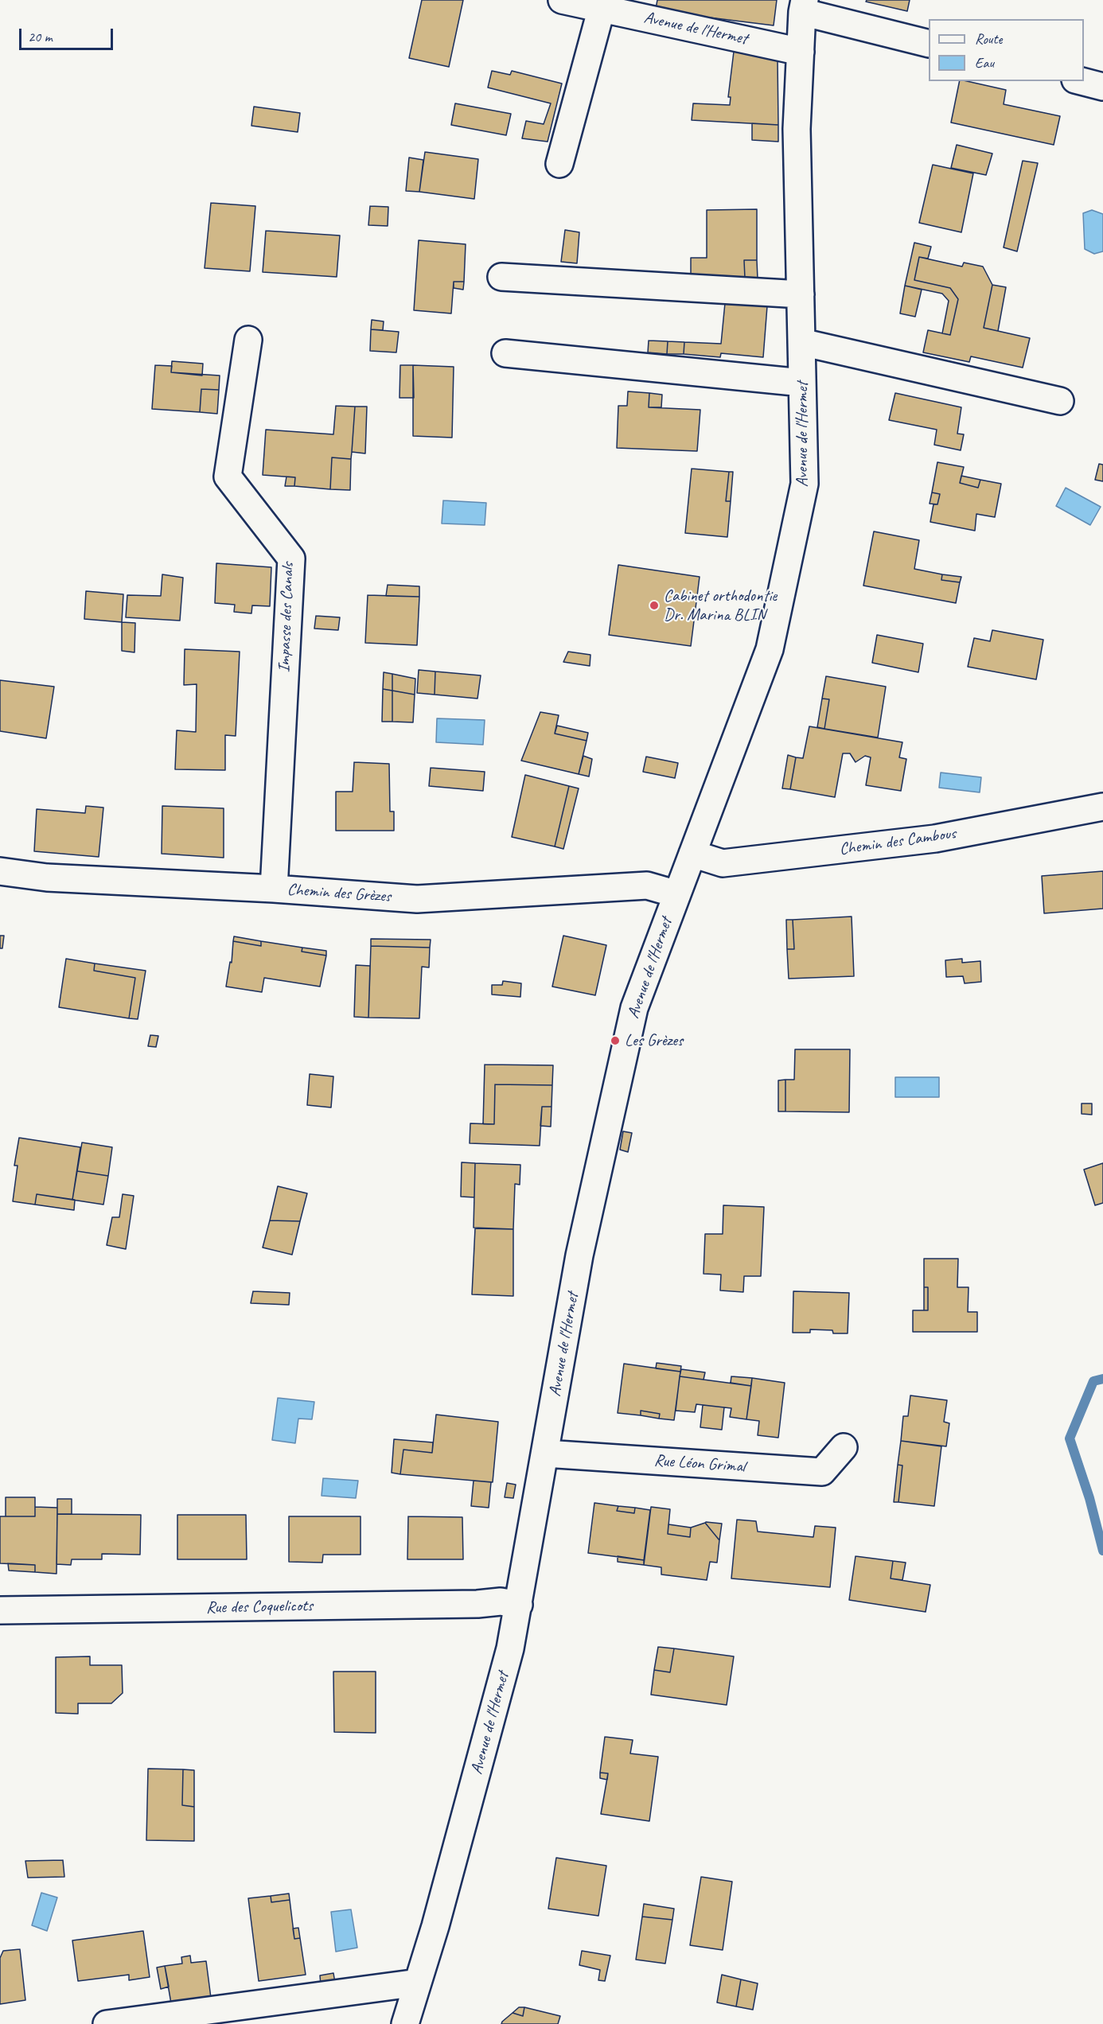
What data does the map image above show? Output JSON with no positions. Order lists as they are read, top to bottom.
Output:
{
  "streets": {
    "street": [
      "Avenue de l'Hermet",
      "Impasse des Canals",
      "Chemin des Cambous",
      "Chemin des Grèzes",
      "Rue Léon Grimal",
      "Rue des Coquelicots"
    ]
  },
  "crossings": [
    ["Avenue de l'Hermet", "Chemin des Cambous"],
    ["Avenue de l'Hermet", "Chemin des Grèzes"],
    ["Avenue de l'Hermet", "Rue Léon Grimal"],
    ["Avenue de l'Hermet", "Rue des Coquelicots"],
    ["Impasse des Canals", "Chemin des Grèzes"]
  ],
  "places": ["Cabinet orthodontie Dr. Marina BLIN", "Les Grèzes"],
  "legend": ["Route", "Eau"],
  "scale_bar": "20 m"
}
